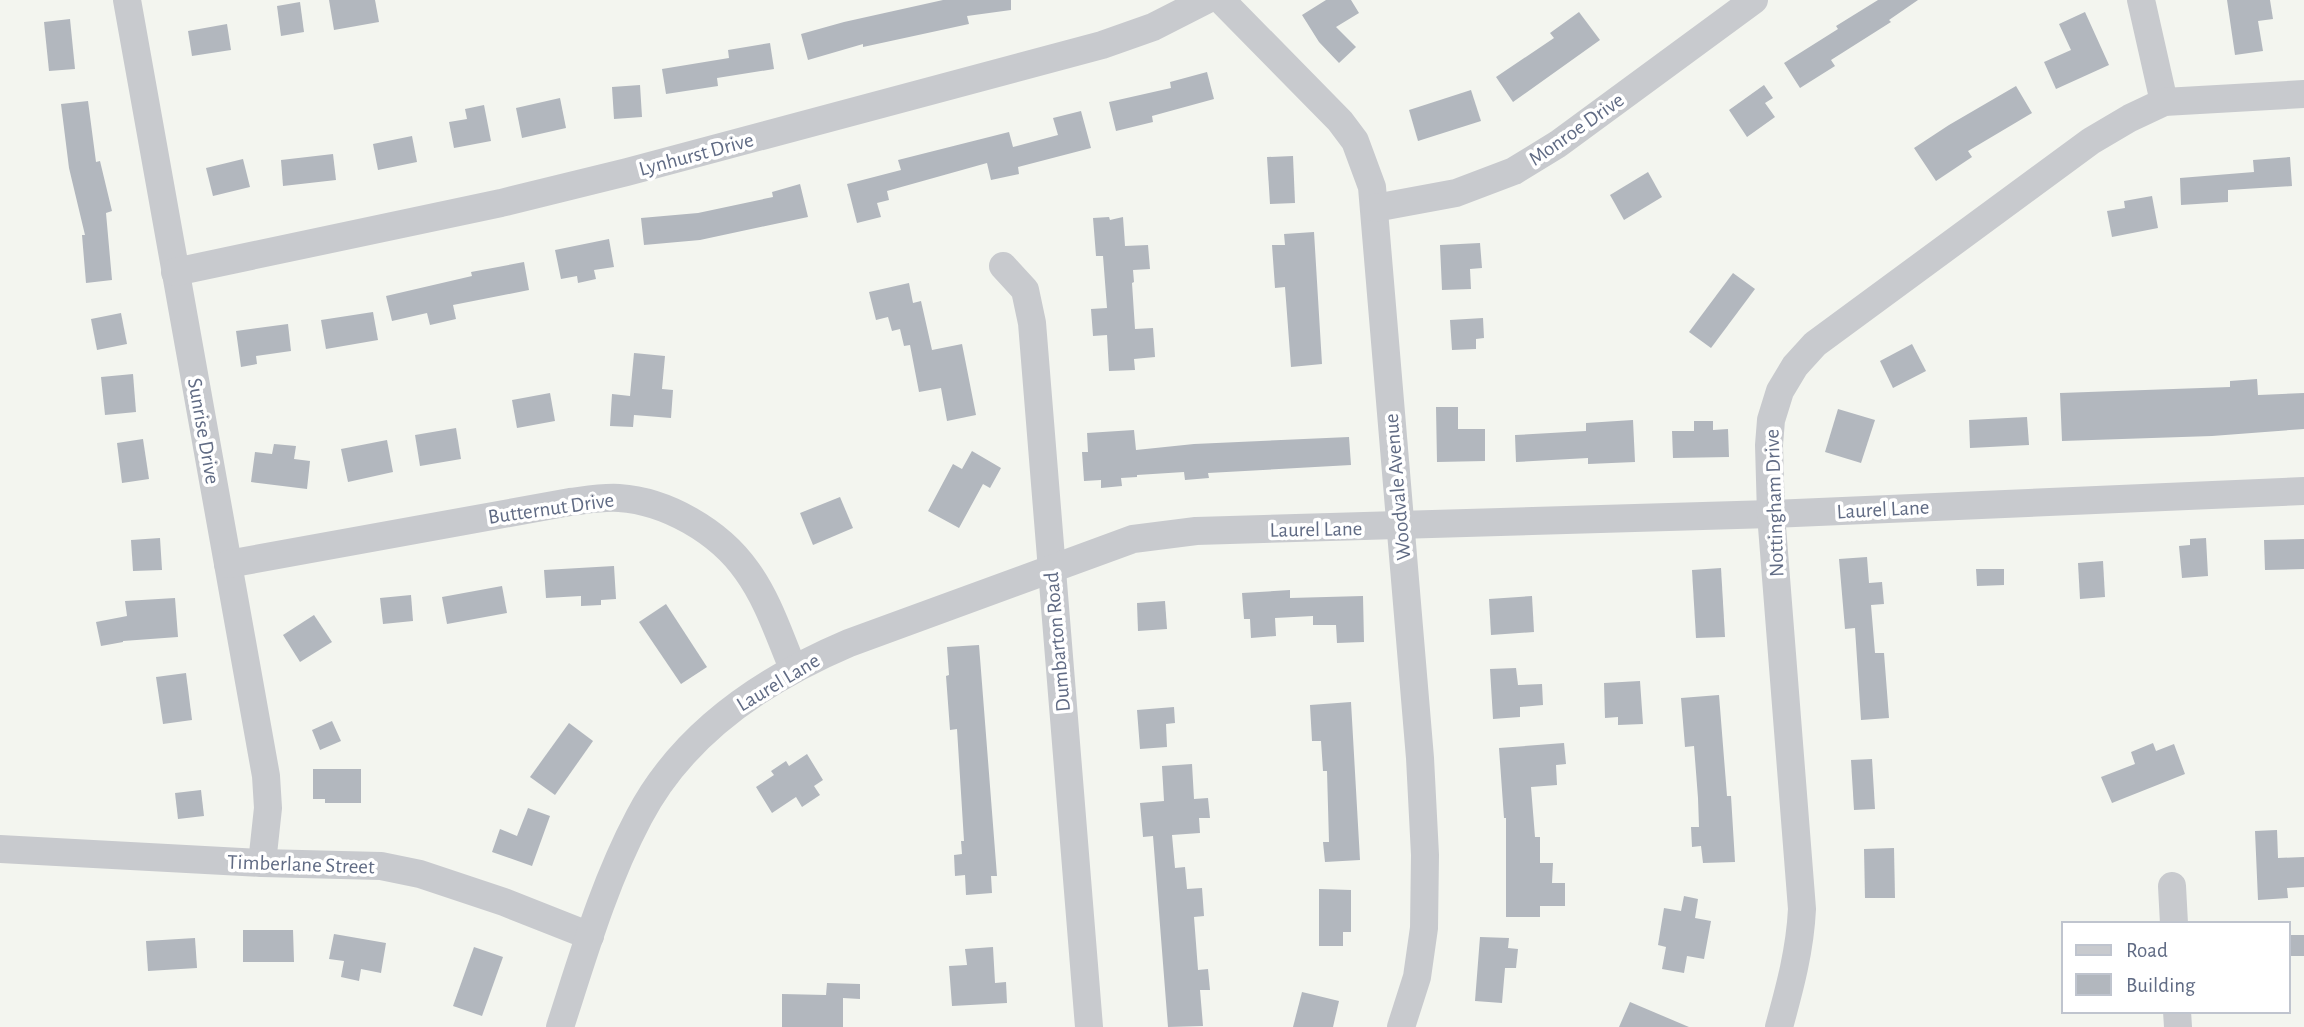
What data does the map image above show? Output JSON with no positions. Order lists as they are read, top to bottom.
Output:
{
  "streets": {
    "street": [
      "Monroe Drive",
      "Lynhurst Drive",
      "Sunrise Drive",
      "Woodvale Avenue",
      "Nottingham Drive",
      "Butternut Drive",
      "Laurel Lane",
      "Dumbarton Road",
      "Timberlane Street"
    ]
  },
  "crossings": [
    ["Monroe Drive", "Woodvale Avenue"],
    ["Lynhurst Drive", "Sunrise Drive"],
    ["Sunrise Drive", "Butternut Drive"],
    ["Sunrise Drive", "Timberlane Street"],
    ["Woodvale Avenue", "Laurel Lane"],
    ["Nottingham Drive", "Laurel Lane"],
    ["Butternut Drive", "Laurel Lane"],
    ["Laurel Lane", "Dumbarton Road"],
    ["Laurel Lane", "Timberlane Street"]
  ],
  "legend": ["Road", "Building"]
}
